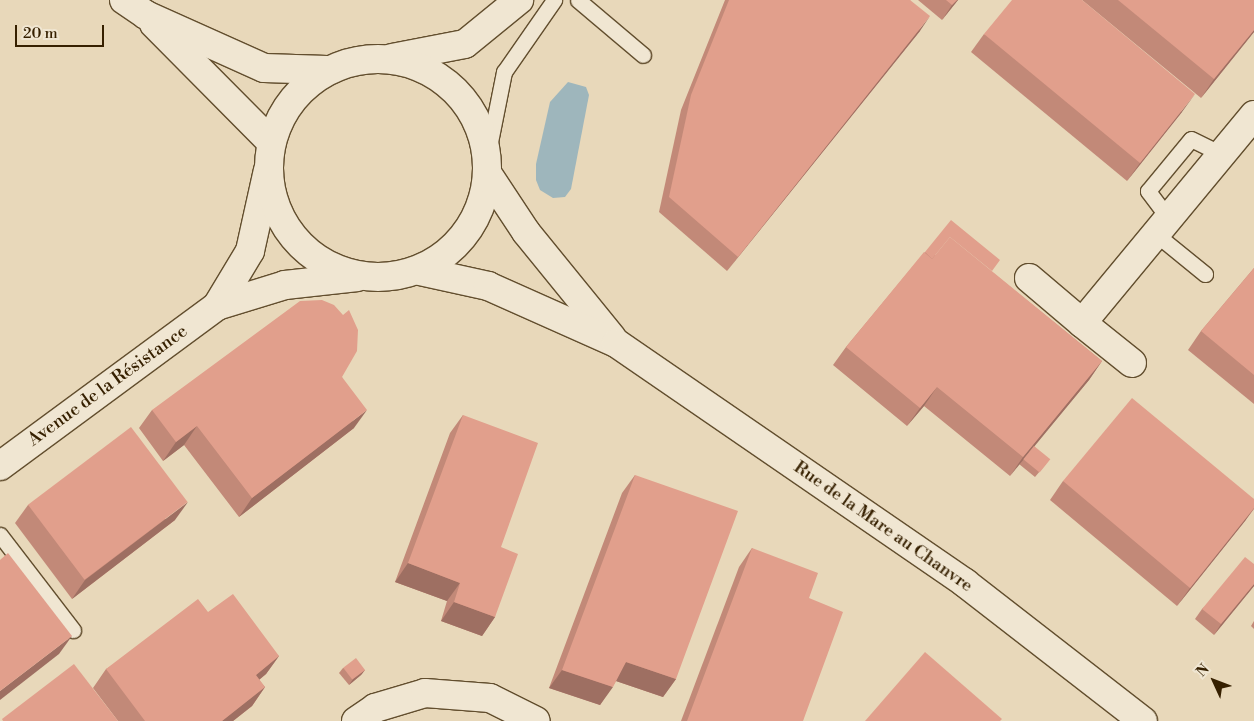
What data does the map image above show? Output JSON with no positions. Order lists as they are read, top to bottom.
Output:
{
  "streets": {
    "street": ["Avenue de la Résistance", "Rue de la Mare au Chanvre"]
  },
  "scale_bar": "20 m",
  "north": "top left"
}
